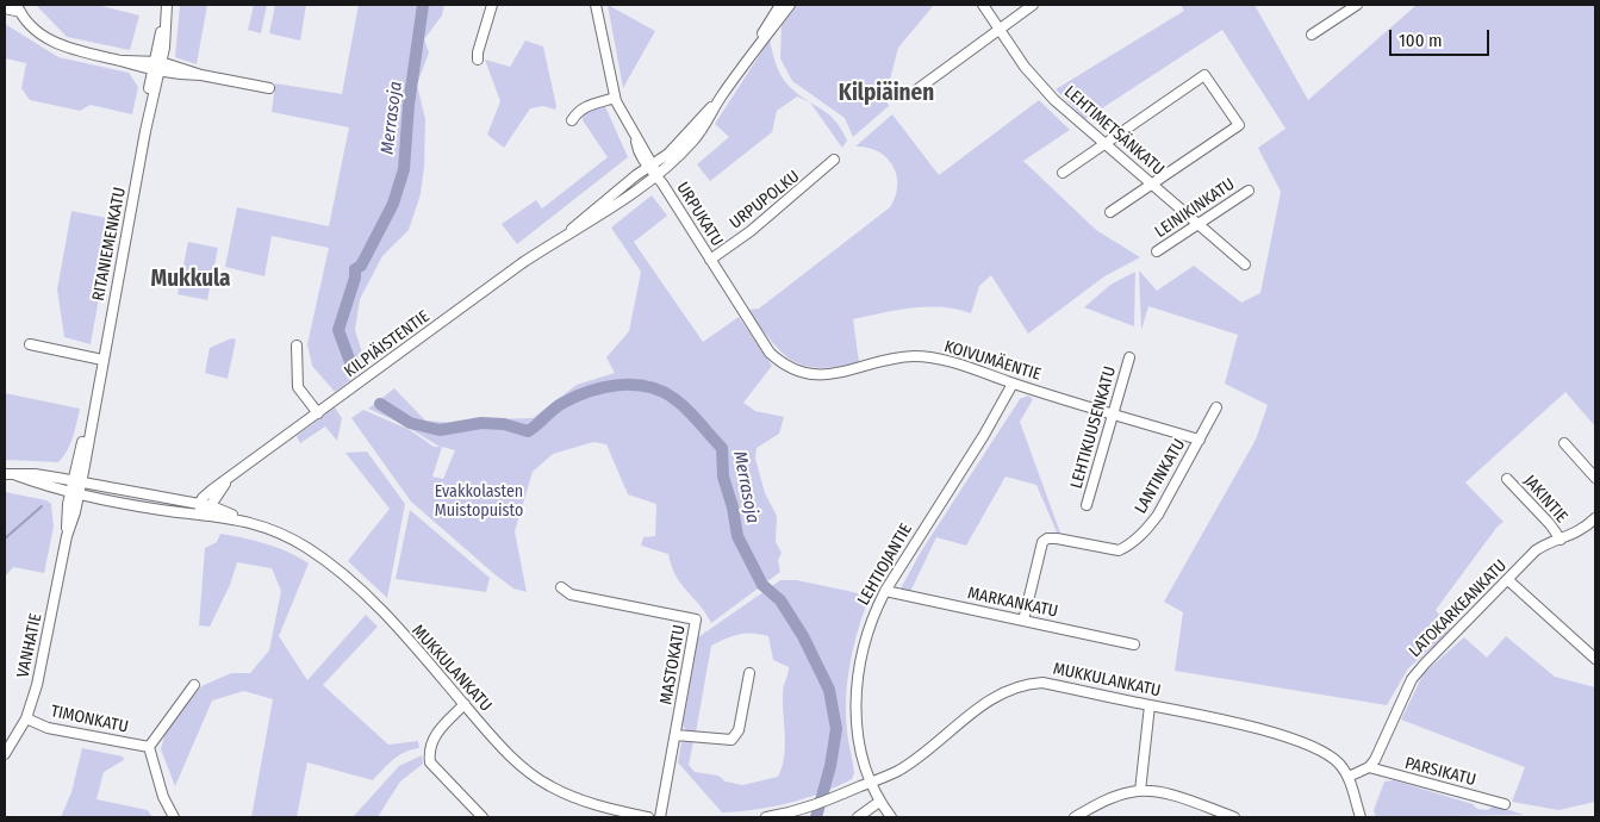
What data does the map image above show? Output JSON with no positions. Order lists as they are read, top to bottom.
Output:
{
  "streets": {
    "street": [
      "LEHTIMETSÄNKATU",
      "URPUPOLKU",
      "LEINIKINKATU",
      "URPUKATU",
      "RITANIEMENKATU",
      "KILPIÄISTENTIE",
      "KOIVUMÄENTIE",
      "LEHTIKUUSENKATU",
      "LANTINKATU",
      "JAKINTIE",
      "LEHTIOJANTIE",
      "MARKANKATU",
      "LATOKARKEANKATU",
      "VANHATIE",
      "MASTOKATU",
      "MUKKULANKATU",
      "TIMONKATU",
      "PARSIKATU"
    ]
  },
  "crossings": [
    ["LEHTIMETSÄNKATU", "LEINIKINKATU"],
    ["URPUPOLKU", "URPUKATU"],
    ["URPUKATU", "KILPIÄISTENTIE"],
    ["URPUKATU", "KOIVUMÄENTIE"],
    ["RITANIEMENKATU", "VANHATIE"],
    ["RITANIEMENKATU", "MUKKULANKATU"],
    ["KILPIÄISTENTIE", "MUKKULANKATU"],
    ["KOIVUMÄENTIE", "LEHTIKUUSENKATU"],
    ["KOIVUMÄENTIE", "LANTINKATU"],
    ["KOIVUMÄENTIE", "LEHTIOJANTIE"],
    ["LANTINKATU", "MARKANKATU"],
    ["JAKINTIE", "LATOKARKEANKATU"],
    ["LEHTIOJANTIE", "MARKANKATU"],
    ["LEHTIOJANTIE", "MUKKULANKATU"],
    ["LATOKARKEANKATU", "PARSIKATU"],
    ["VANHATIE", "MUKKULANKATU"],
    ["VANHATIE", "TIMONKATU"]
  ],
  "districts": ["Kilpiäinen", "Mukkula"],
  "water": ["Merrasoja"],
  "parks": ["Evakkolasten Muistopuisto"],
  "scale_bar": "100 m"
}
